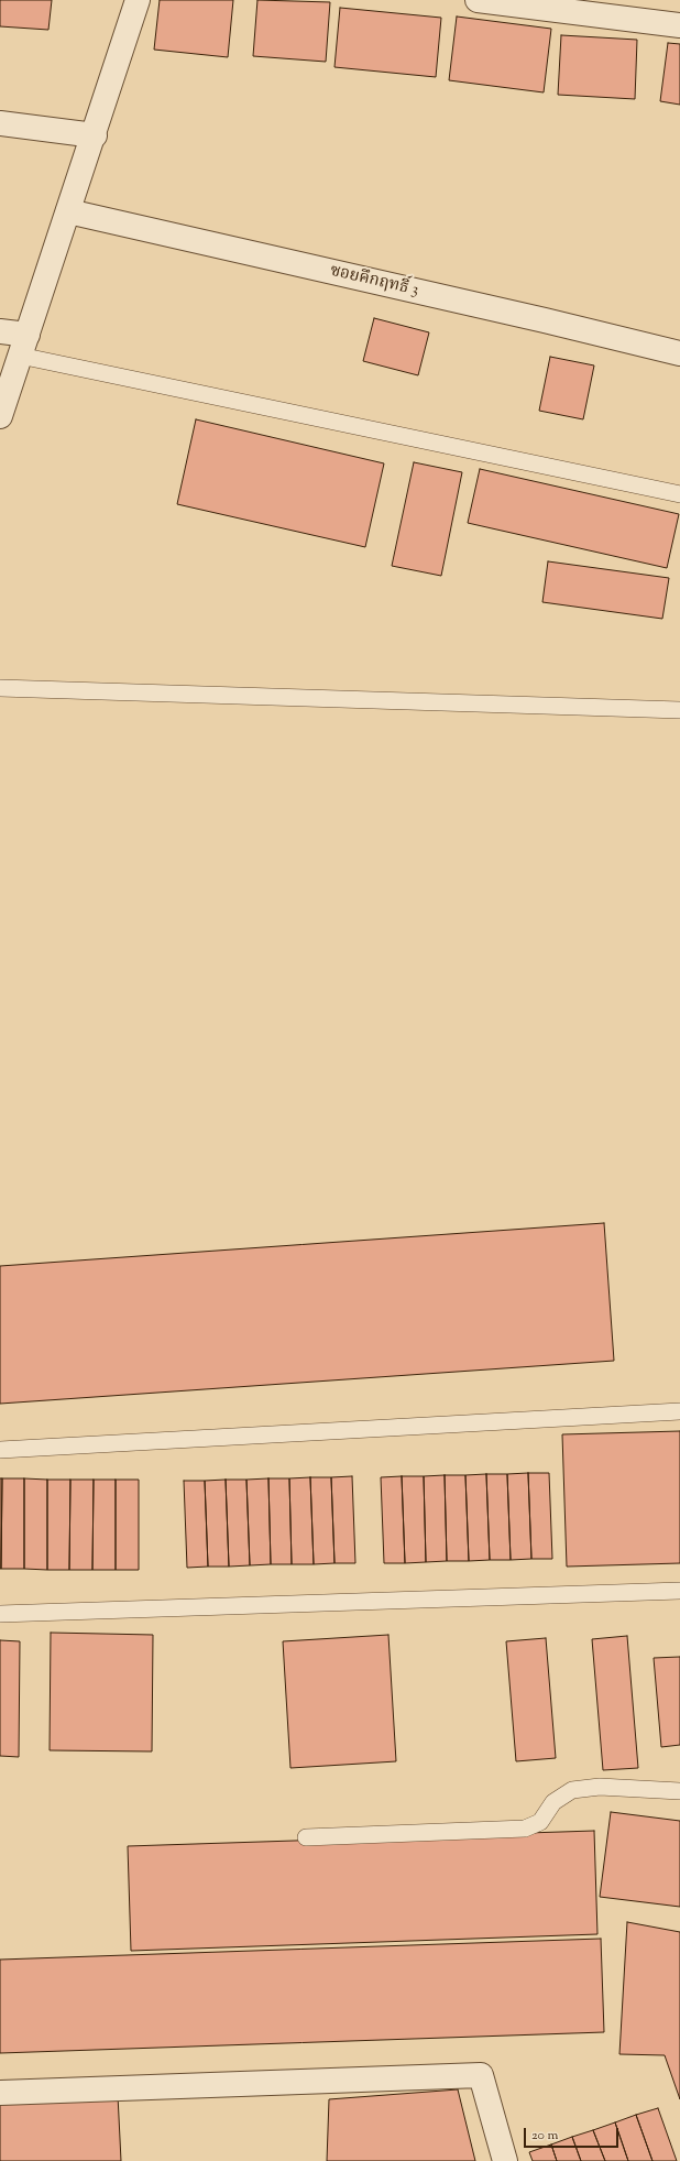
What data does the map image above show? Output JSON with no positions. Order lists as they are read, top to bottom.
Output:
{
  "streets": {
    "street": ["ซอยคึกฤทธิ์ 3"]
  },
  "scale_bar": "20 m"
}
